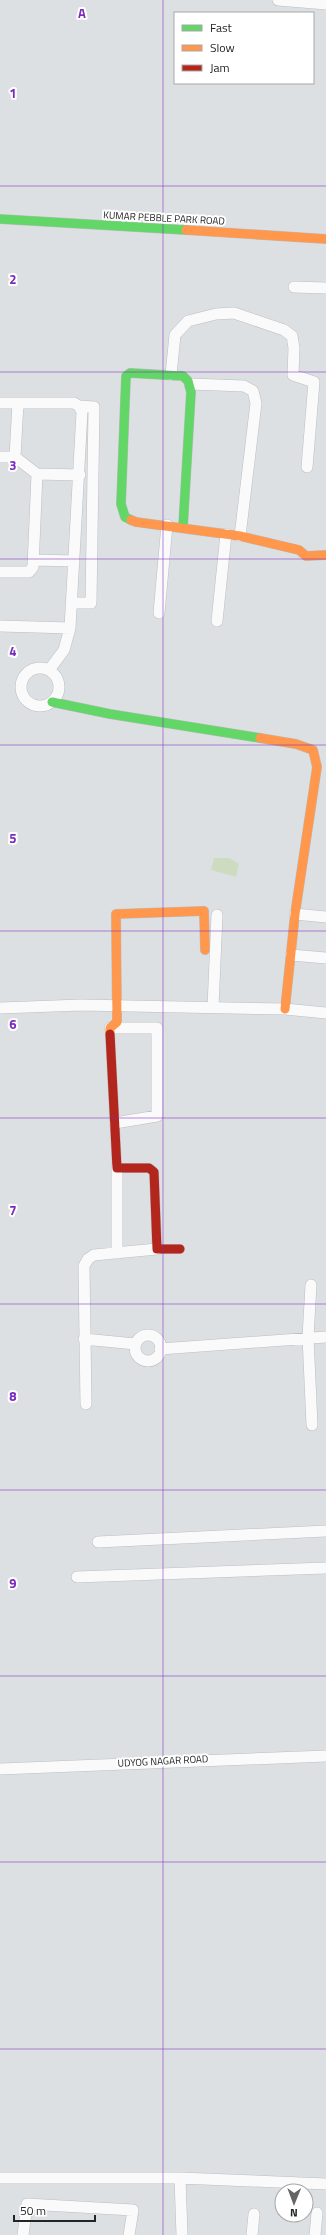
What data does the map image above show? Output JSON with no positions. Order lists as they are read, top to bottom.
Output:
{
  "streets": {
    "street": ["KUMAR PEBBLE PARK ROAD", "UDYOG NAGAR ROAD"]
  },
  "legend": ["Fast", "Slow", "Jam"],
  "scale_bar": "50 m",
  "north": "bottom",
  "grid": {
    "columns": ["A"],
    "rows": [
      "1",
      "2",
      "3",
      "4",
      "5",
      "6",
      "7",
      "8",
      "9"
    ]
  }
}
